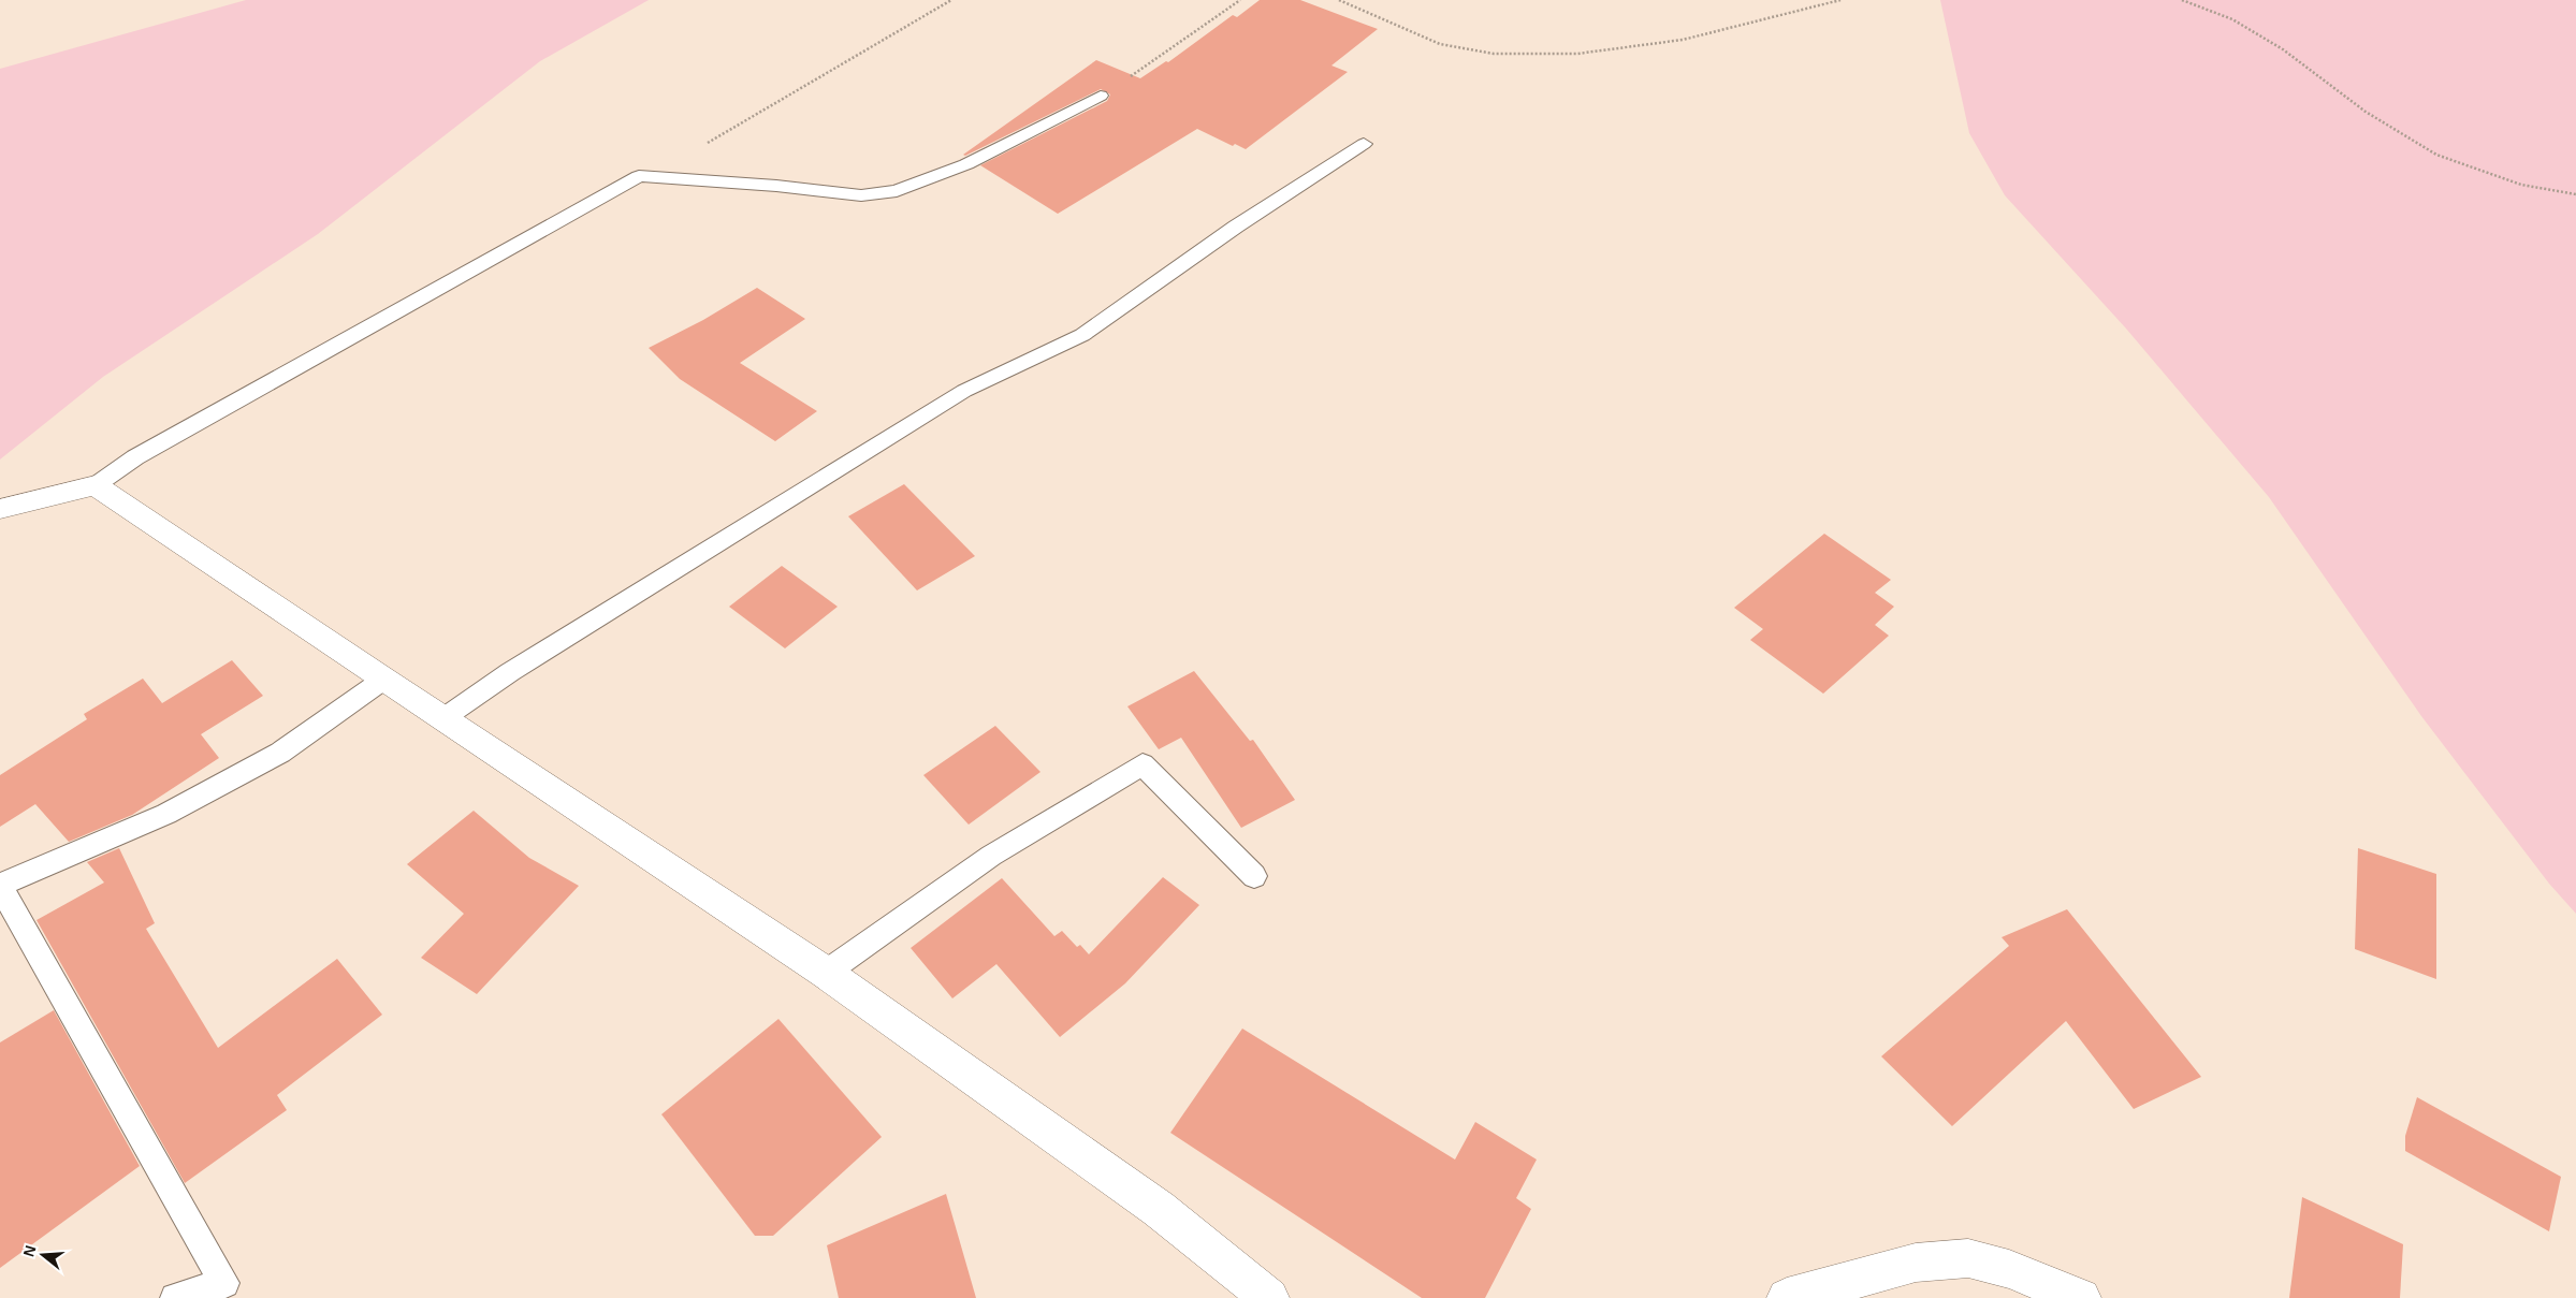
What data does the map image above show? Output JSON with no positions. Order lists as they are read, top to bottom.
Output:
{
  "north": "left"
}
